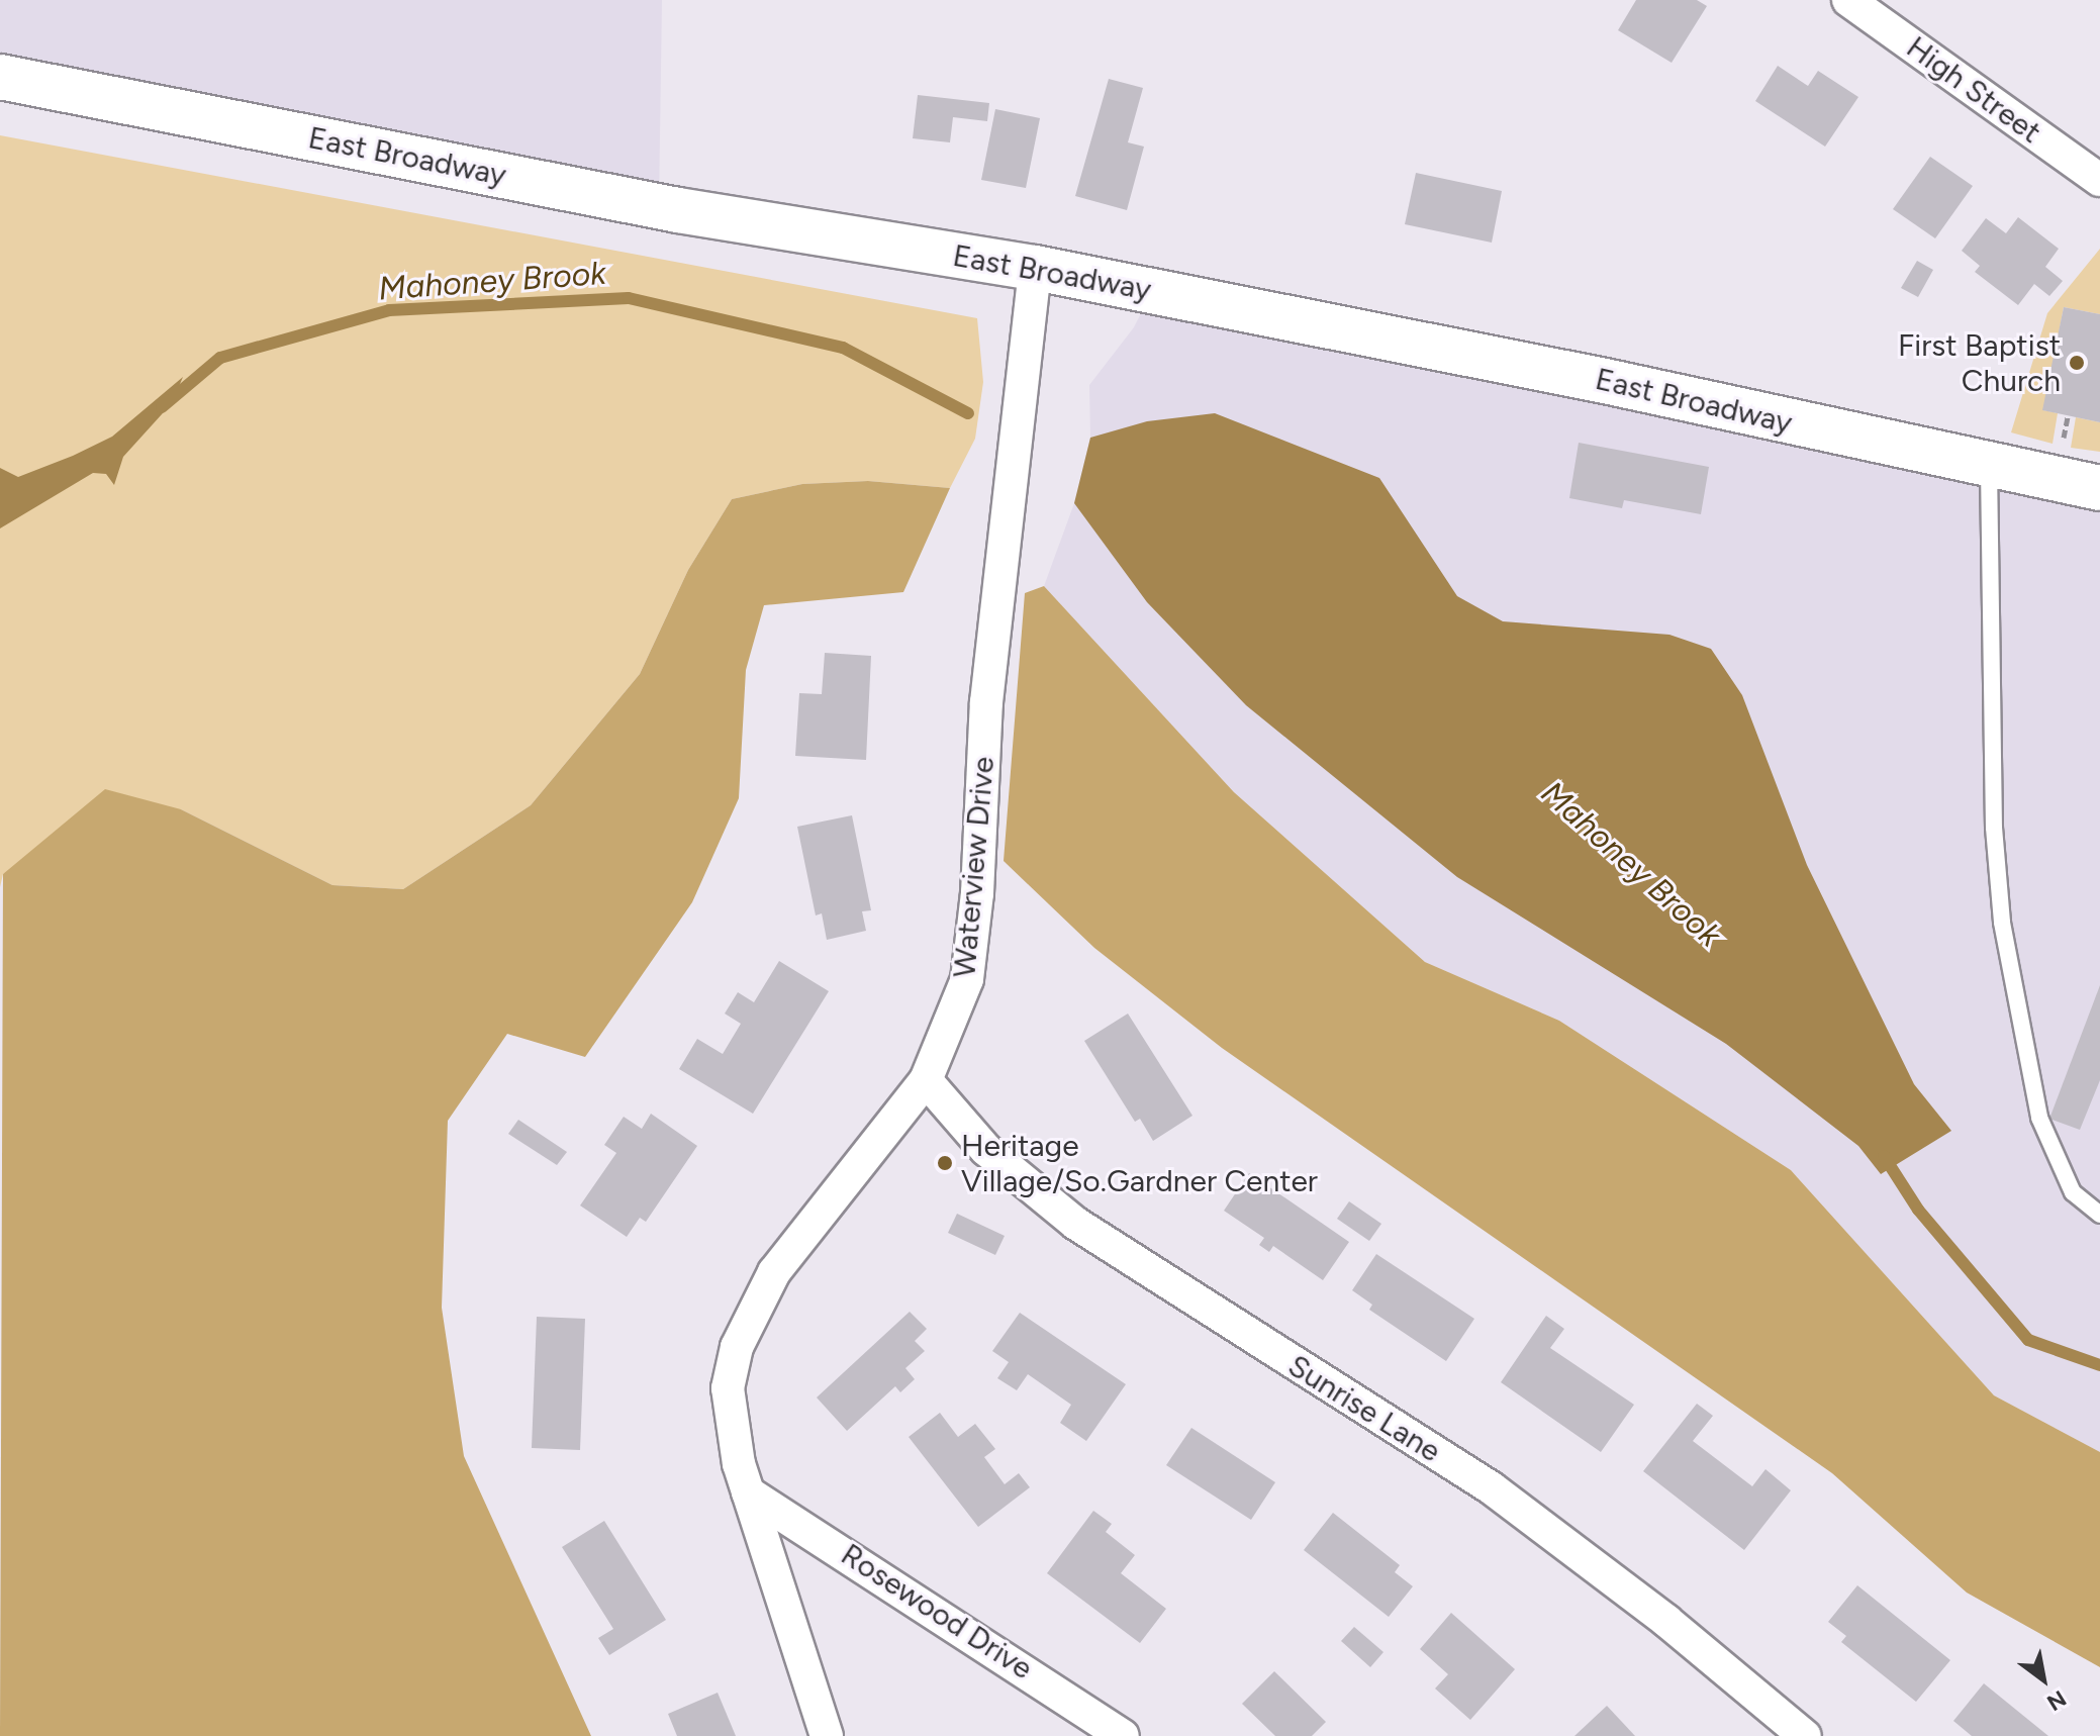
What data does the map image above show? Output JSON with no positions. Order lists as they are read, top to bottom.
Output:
{
  "streets": {
    "main road": ["East Broadway"],
    "street": [
      "High Street",
      "Waterview Drive",
      "Sunrise Lane",
      "Rosewood Drive"
    ]
  },
  "crossings": [
    ["East Broadway", "Waterview Drive"],
    ["Waterview Drive", "Sunrise Lane"],
    ["Waterview Drive", "Rosewood Drive"]
  ],
  "water": ["Mahoney Brook"],
  "places": ["First Baptist Church", "Heritage Village/So.Gardner Center"],
  "north": "bottom right"
}
